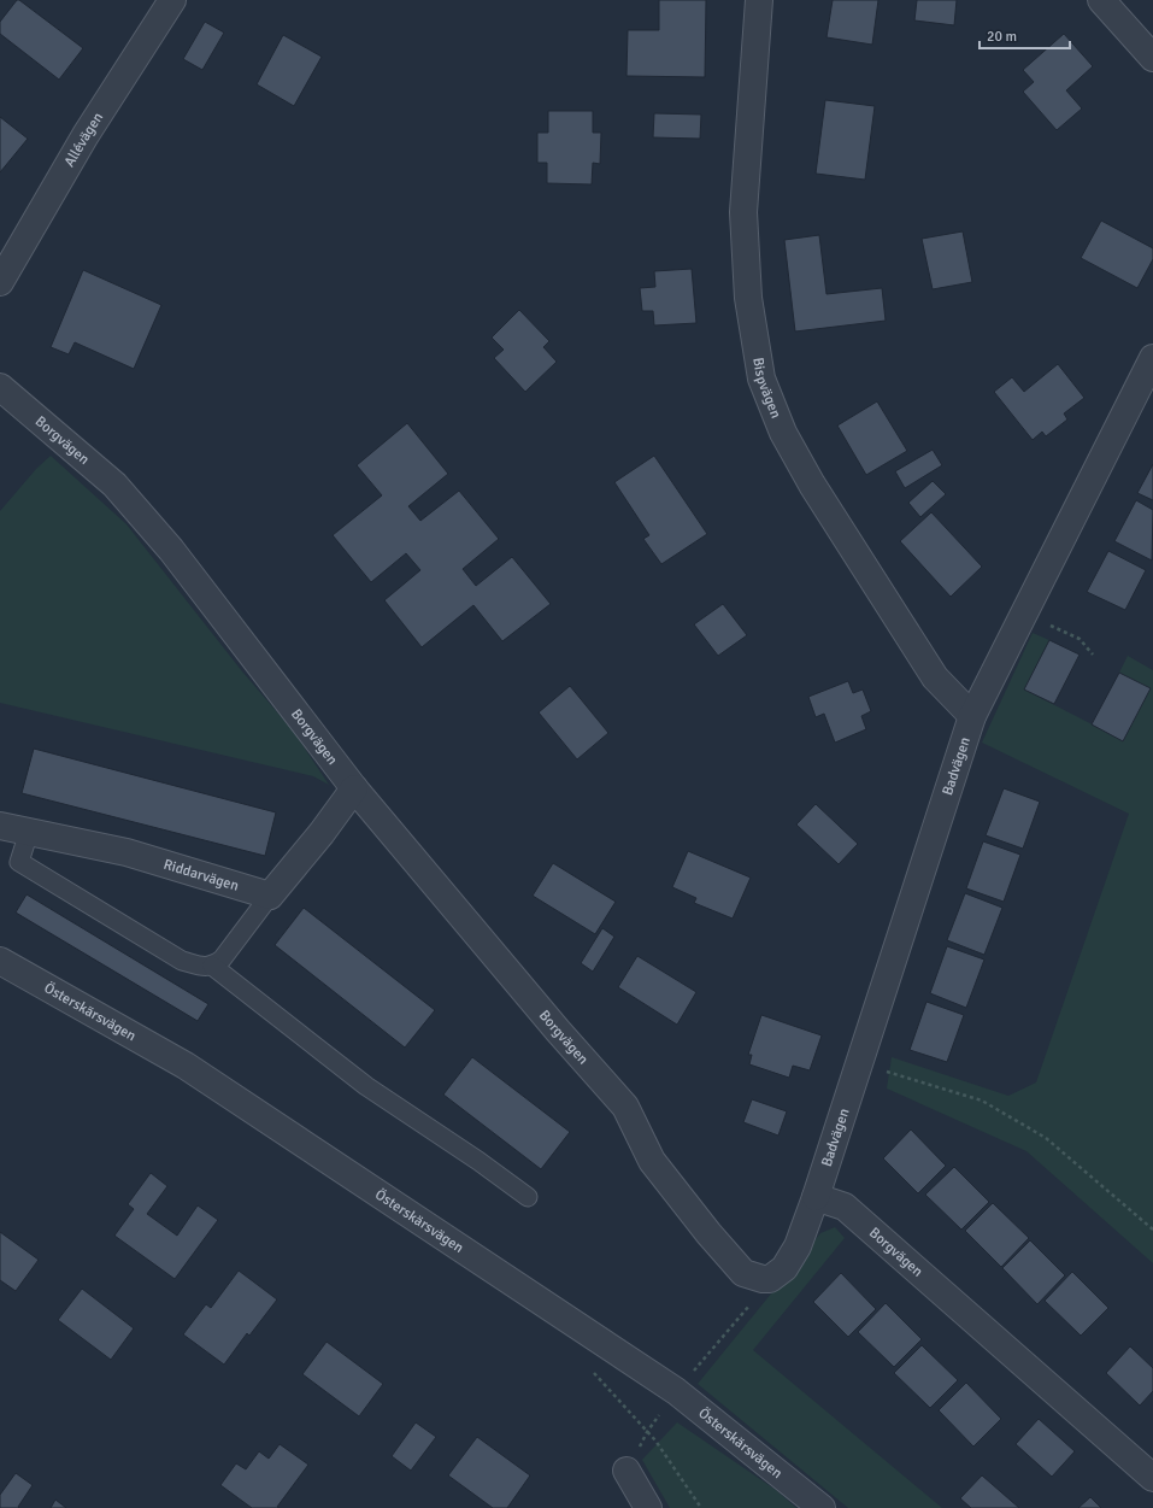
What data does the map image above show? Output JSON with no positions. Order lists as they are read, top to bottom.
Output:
{
  "streets": {
    "street": [
      "Allévägen",
      "Bispvägen",
      "Borgvägen",
      "Badvägen",
      "Riddarvägen",
      "Österskärsvägen"
    ]
  },
  "crossings": [
    ["Bispvägen", "Badvägen"],
    ["Borgvägen", "Badvägen"]
  ],
  "scale_bar": "20 m"
}
